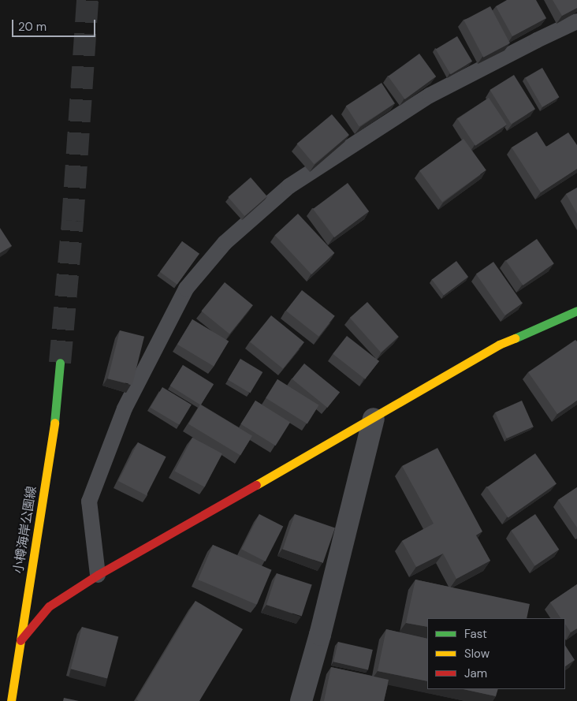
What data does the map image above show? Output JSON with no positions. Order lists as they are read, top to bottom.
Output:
{
  "streets": {
    "street": ["小樽海岸公園線"]
  },
  "legend": ["Fast", "Slow", "Jam"],
  "scale_bar": "20 m"
}
